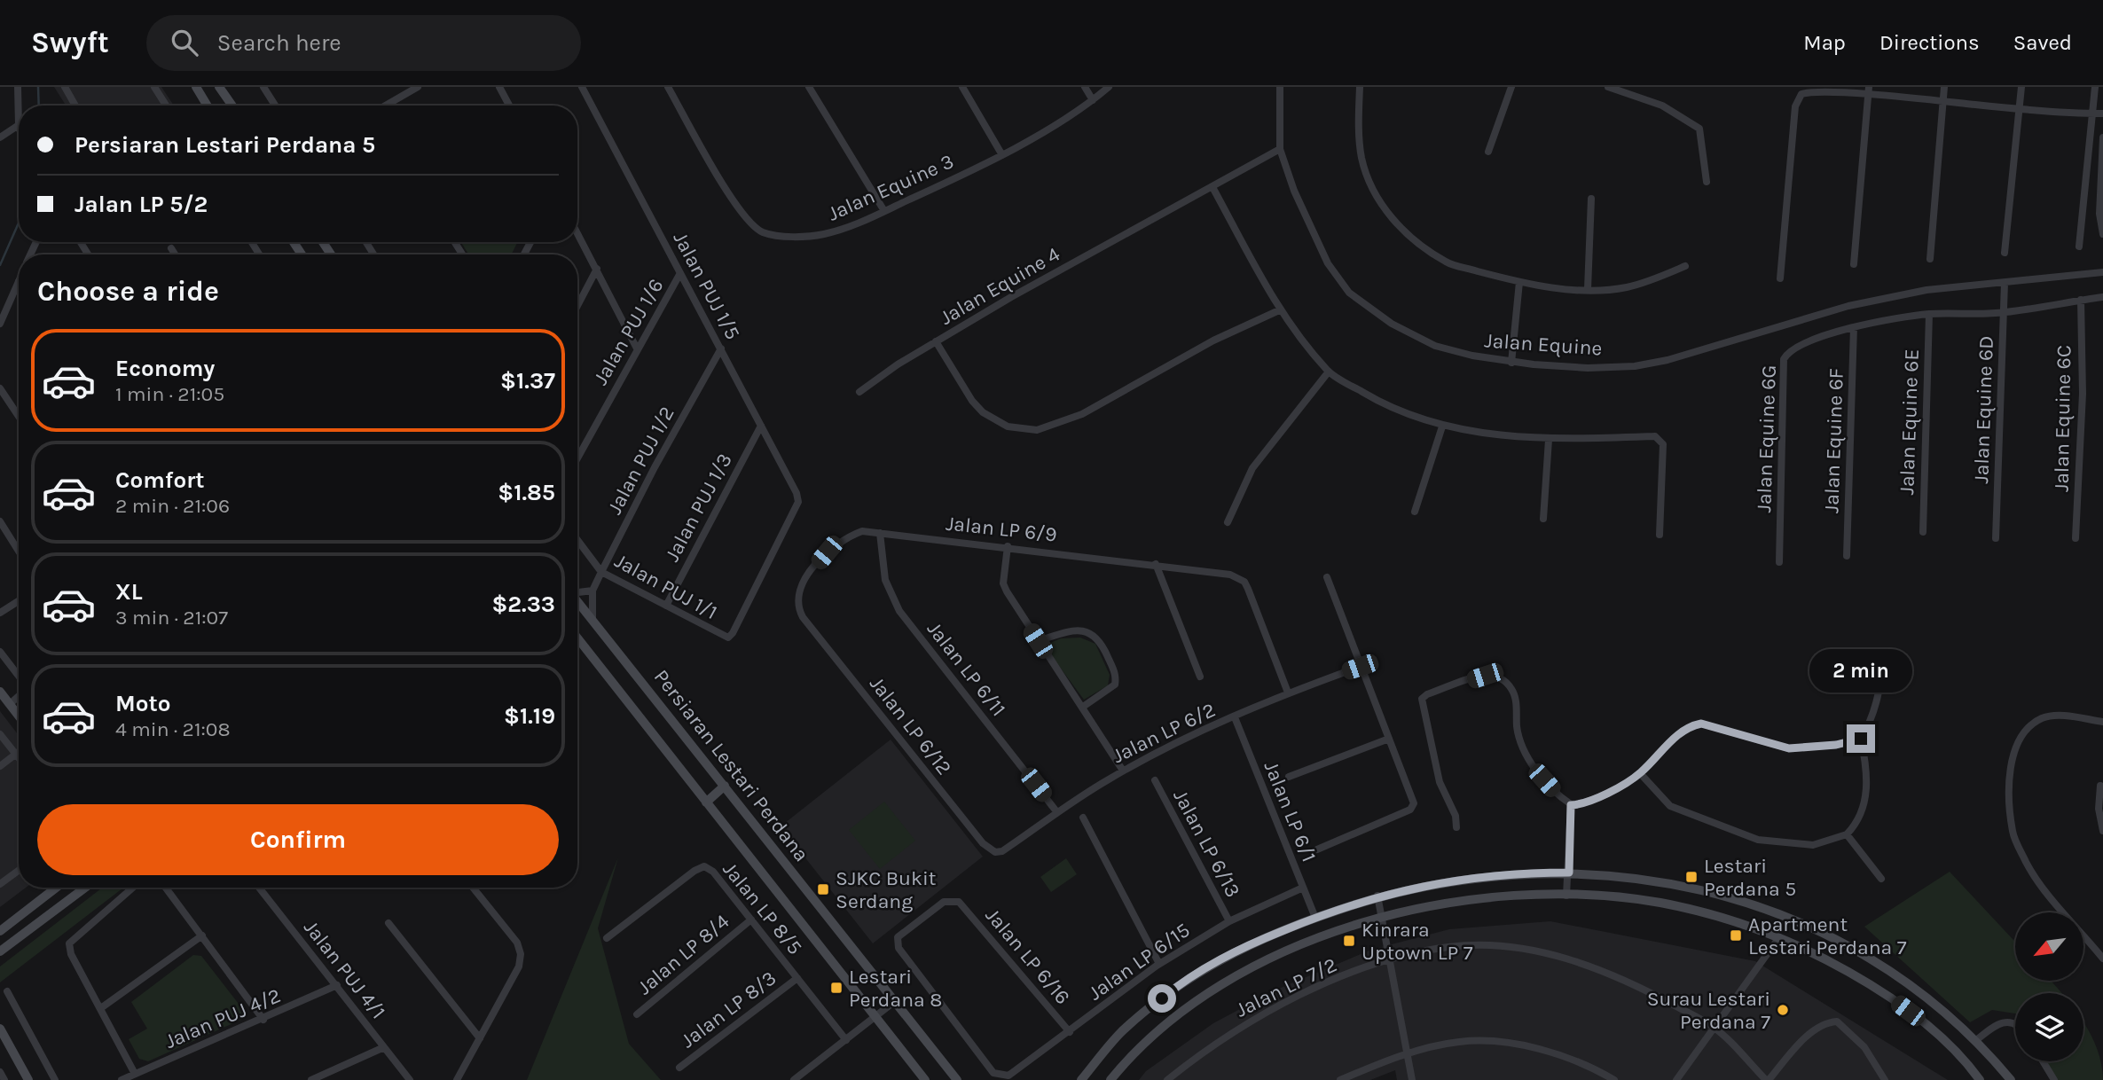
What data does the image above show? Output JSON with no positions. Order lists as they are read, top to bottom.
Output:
{
  "streets": {
    "main road": ["Persiaran Lestari Perdana"],
    "street": [
      "Jalan Equine 3",
      "Jalan PUJ 1/5",
      "Jalan Equine 4",
      "Jalan PUJ 1/6",
      "Jalan Equine",
      "Jalan Equine 6D",
      "Jalan Equine 6C",
      "Jalan Equine 6E",
      "Jalan Equine 6G",
      "Jalan Equine 6F",
      "Jalan PUJ 1/2",
      "Jalan PUJ 1/3",
      "Jalan LP 6/9",
      "Jalan PUJ 1/1",
      "Jalan LP 6/11",
      "Jalan LP 6/12",
      "Jalan LP 6/2",
      "Jalan LP 6/1",
      "Jalan LP 6/13",
      "Jalan LP 8/5",
      "Jalan LP 8/4",
      "Jalan LP 6/16",
      "Jalan LP 6/15",
      "Jalan PUJ 4/1",
      "Jalan LP 7/2",
      "Jalan LP 8/3",
      "Jalan PUJ 4/2"
    ]
  },
  "crossings": [
    ["Jalan PUJ 1/5", "Jalan PUJ 1/6"],
    ["Jalan PUJ 1/5", "Jalan PUJ 1/2"],
    ["Jalan PUJ 1/5", "Jalan PUJ 1/3"],
    ["Jalan PUJ 1/5", "Jalan PUJ 1/1"],
    ["Jalan Equine 4", "Jalan Equine"],
    ["Jalan Equine", "Jalan Equine 6D"],
    ["Jalan Equine 6D", "Jalan Equine 6G"],
    ["Jalan Equine 6C", "Jalan Equine 6G"],
    ["Jalan Equine 6E", "Jalan Equine 6G"],
    ["Jalan Equine 6G", "Jalan Equine 6F"],
    ["Jalan PUJ 1/2", "Jalan PUJ 1/1"],
    ["Jalan PUJ 1/2", "Persiaran Lestari Perdana"],
    ["Jalan PUJ 1/3", "Jalan PUJ 1/1"],
    ["Jalan LP 6/9", "Jalan LP 6/11"],
    ["Jalan LP 6/9", "Jalan LP 6/12"],
    ["Jalan LP 6/9", "Jalan LP 6/2"],
    ["Jalan LP 6/11", "Jalan LP 6/2"],
    ["Jalan LP 6/12", "Jalan LP 6/2"],
    ["Jalan LP 6/2", "Jalan LP 6/1"],
    ["Jalan LP 6/1", "Jalan LP 6/15"],
    ["Jalan LP 6/13", "Jalan LP 6/15"],
    ["Jalan LP 8/5", "Jalan LP 8/4"],
    ["Jalan LP 8/5", "Jalan LP 8/3"],
    ["Jalan LP 6/16", "Jalan LP 6/15"],
    ["Jalan PUJ 4/1", "Jalan PUJ 4/2"]
  ],
  "places": {
    "transit": [
      "Lestari Perdana 5",
      "SJKC Bukit Serdang",
      "Apartment Lestari Perdana 7",
      "Kinrara Uptown LP 7",
      "Lestari Perdana 8"
    ],
    "other": ["Surau Lestari Perdana 7"]
  },
  "north": "bottom left",
  "page": {
    "header": "Swyft",
    "search": "Search here",
    "nav": ["Map", "Directions", "Saved"],
    "banner": ["Persiaran Lestari Perdana 5", "Jalan LP 5/2"],
    "heading": "Choose a ride",
    "list": [
      {
        "name": "Economy",
        "note": "1 min · 21:05",
        "value": "$1.37"
      },
      {
        "name": "Comfort",
        "note": "2 min · 21:06",
        "value": "$1.85"
      },
      {
        "name": "XL",
        "note": "3 min · 21:07",
        "value": "$2.33"
      },
      {
        "name": "Moto",
        "note": "4 min · 21:08",
        "value": "$1.19"
      }
    ],
    "bubble": "2 min",
    "buttons": "Confirm"
  }
}
